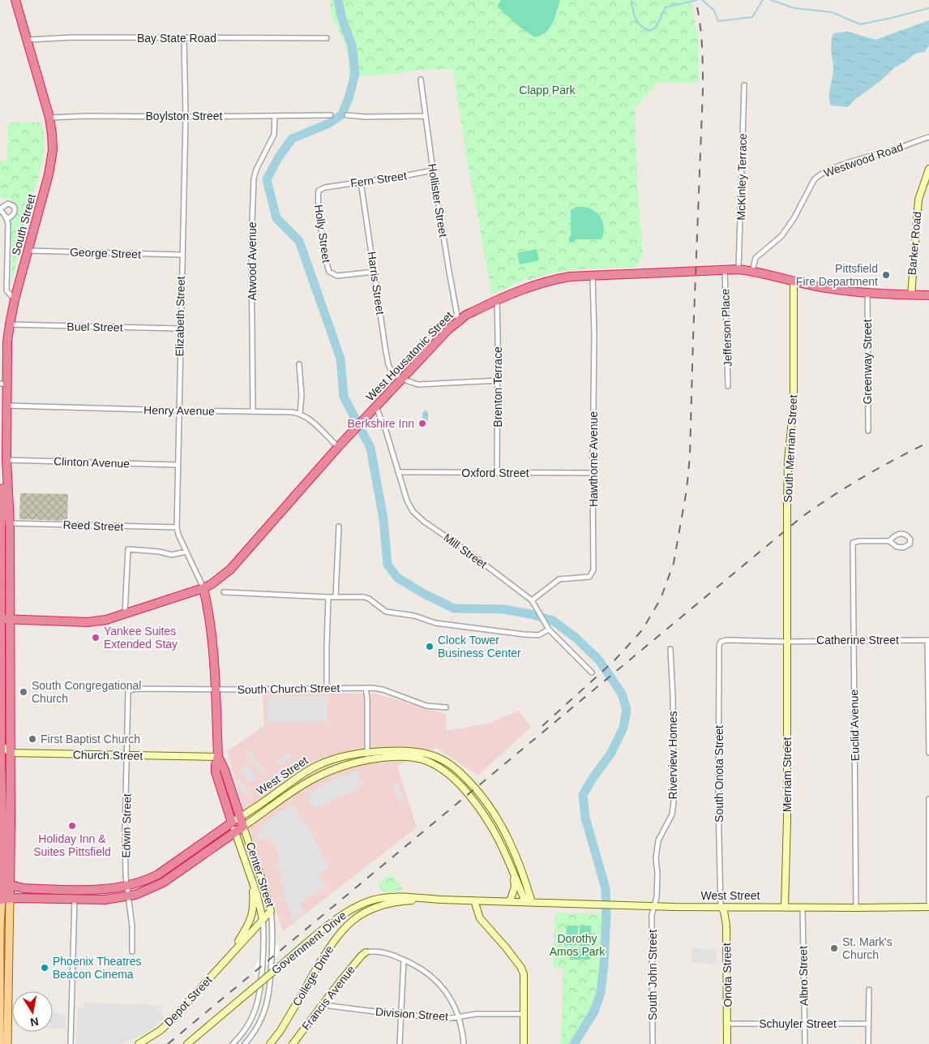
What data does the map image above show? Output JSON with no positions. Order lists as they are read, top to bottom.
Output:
{
  "streets": {
    "highway": [
      "South Street",
      "West Housatonic Street",
      "West Street",
      "Center Street"
    ],
    "street": [
      "Bay State Road",
      "Boylston Street",
      "Westwood Road",
      "McKinley Terrace",
      "Fern Street",
      "Hollister Street",
      "Holly Street",
      "Barker Road",
      "George Street",
      "Atwood Avenue",
      "Harris Street",
      "Elizabeth Street",
      "Buel Street",
      "Jefferson Place",
      "Greenway Street",
      "Brenton Terrace",
      "Henry Avenue",
      "South Merriam Street",
      "Hawthorne Avenue",
      "Clinton Avenue",
      "Oxford Street",
      "Reed Street",
      "Mill Street",
      "Catherine Street",
      "South Church Street",
      "Euclid Avenue",
      "Church Street",
      "Riverview Homes",
      "South Onota Street",
      "Merriam Street",
      "Edwin Street",
      "Government Drive",
      "South John Street",
      "Onota Street",
      "College Drive",
      "Albro Street",
      "Francis Avenue",
      "Depot Street",
      "Division Street",
      "Schuyler Street"
    ]
  },
  "crossings": [
    ["Bay State Road", "South Street"],
    ["Bay State Road", "Elizabeth Street"],
    ["Boylston Street", "South Street"],
    ["Boylston Street", "Atwood Avenue"],
    ["Boylston Street", "Elizabeth Street"],
    ["Westwood Road", "West Housatonic Street"],
    ["McKinley Terrace", "West Housatonic Street"],
    ["Fern Street", "Hollister Street"],
    ["Fern Street", "Holly Street"],
    ["Fern Street", "Harris Street"],
    ["Hollister Street", "West Housatonic Street"],
    ["South Street", "George Street"],
    ["South Street", "Buel Street"],
    ["South Street", "West Housatonic Street"],
    ["South Street", "Henry Avenue"],
    ["South Street", "Clinton Avenue"],
    ["South Street", "Reed Street"],
    ["South Street", "Church Street"],
    ["South Street", "West Street"],
    ["Holly Street", "Harris Street"],
    ["Barker Road", "West Housatonic Street"],
    ["George Street", "Elizabeth Street"],
    ["Atwood Avenue", "Henry Avenue"],
    ["Harris Street", "West Housatonic Street"],
    ["Elizabeth Street", "Buel Street"],
    ["Elizabeth Street", "West Housatonic Street"],
    ["Elizabeth Street", "Henry Avenue"],
    ["Elizabeth Street", "Clinton Avenue"],
    ["Elizabeth Street", "Reed Street"],
    ["Elizabeth Street", "Center Street"],
    ["Jefferson Place", "West Housatonic Street"],
    ["West Housatonic Street", "Greenway Street"],
    ["West Housatonic Street", "Brenton Terrace"],
    ["West Housatonic Street", "South Merriam Street"],
    ["West Housatonic Street", "Hawthorne Avenue"],
    ["West Housatonic Street", "Mill Street"],
    ["West Housatonic Street", "Center Street"],
    ["Brenton Terrace", "Oxford Street"],
    ["South Merriam Street", "Catherine Street"],
    ["South Merriam Street", "Merriam Street"],
    ["Hawthorne Avenue", "Oxford Street"],
    ["Hawthorne Avenue", "Mill Street"],
    ["Oxford Street", "Mill Street"],
    ["Catherine Street", "Euclid Avenue"],
    ["Catherine Street", "South Onota Street"],
    ["Catherine Street", "Merriam Street"],
    ["South Church Street", "Edwin Street"],
    ["South Church Street", "Center Street"],
    ["Euclid Avenue", "West Street"],
    ["Church Street", "Edwin Street"],
    ["Church Street", "Center Street"],
    ["Riverview Homes", "West Street"],
    ["Riverview Homes", "South John Street"],
    ["South Onota Street", "West Street"],
    ["South Onota Street", "Onota Street"],
    ["Merriam Street", "West Street"],
    ["West Street", "Edwin Street"],
    ["West Street", "Center Street"],
    ["West Street", "Government Drive"],
    ["West Street", "South John Street"],
    ["West Street", "Onota Street"],
    ["West Street", "Albro Street"],
    ["Center Street", "Depot Street"],
    ["Government Drive", "College Drive"],
    ["Onota Street", "Schuyler Street"],
    ["Albro Street", "Schuyler Street"],
    ["Francis Avenue", "Division Street"]
  ],
  "parks": ["Clapp Park", "Dorothy Amos Park"],
  "places": [
    "Pittsfield Fire Department",
    "Berkshire Inn",
    "Yankee Suites Extended Stay",
    "Clock Tower Business Center",
    "South Congregational Church",
    "First Baptist Church",
    "Holiday Inn & Suites Pittsfield",
    "St. Mark's Church",
    "Phoenix Theatres Beacon Cinema"
  ],
  "north": "bottom"
}
